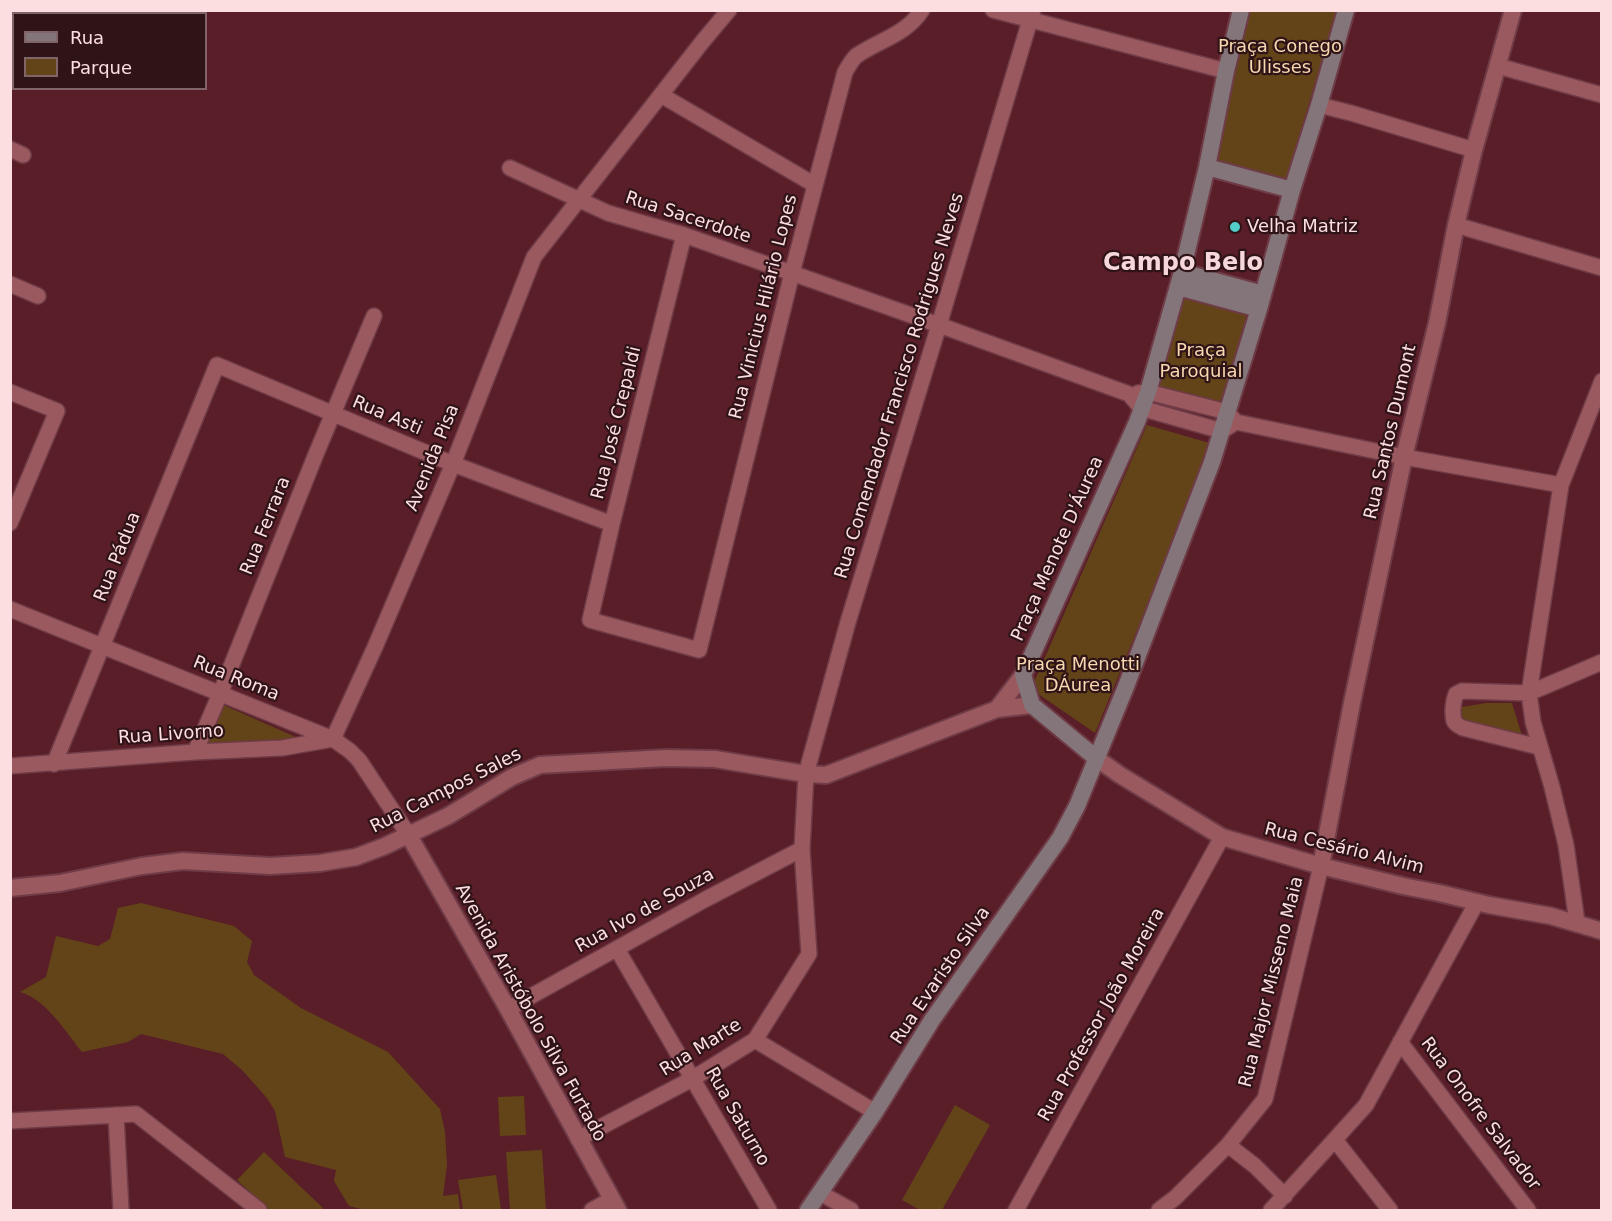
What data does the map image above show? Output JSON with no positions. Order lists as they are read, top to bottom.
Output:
{
  "streets": {
    "main road": ["Praça Menote D'Áurea", "Rua Evaristo Silva"],
    "street": [
      "Rua Sacerdote",
      "Rua Vinicius Hilário Lopes",
      "Rua Comendador Francisco Rodrigues Neves",
      "Rua Asti",
      "Rua José Crepaldi",
      "Rua Santos Dumont",
      "Avenida Pisa",
      "Rua Ferrara",
      "Rua Pádua",
      "Rua Roma",
      "Rua Livorno",
      "Rua Campos Sales",
      "Rua Cesário Alvim",
      "Rua Ivo de Souza",
      "Rua Major Misseno Maia",
      "Avenida Aristóbolo Silva Furtado",
      "Rua Professor João Moreira",
      "Rua Marte",
      "Rua Onofre Salvador",
      "Rua Saturno"
    ]
  },
  "crossings": [
    ["Rua Sacerdote", "Rua Vinicius Hilário Lopes"],
    ["Rua Sacerdote", "Rua Comendador Francisco Rodrigues Neves"],
    ["Rua Sacerdote", "Rua José Crepaldi"],
    ["Rua Sacerdote", "Avenida Pisa"],
    ["Rua Sacerdote", "Praça Menote D'Áurea"],
    ["Rua Vinicius Hilário Lopes", "Rua José Crepaldi"],
    ["Rua Comendador Francisco Rodrigues Neves", "Rua Campos Sales"],
    ["Rua Comendador Francisco Rodrigues Neves", "Rua Marte"],
    ["Rua Asti", "Rua José Crepaldi"],
    ["Rua Asti", "Avenida Pisa"],
    ["Rua Asti", "Rua Ferrara"],
    ["Rua Asti", "Rua Pádua"],
    ["Rua Santos Dumont", "Rua Cesário Alvim"],
    ["Rua Santos Dumont", "Rua Major Misseno Maia"],
    ["Avenida Pisa", "Rua Roma"],
    ["Avenida Pisa", "Rua Livorno"],
    ["Rua Ferrara", "Rua Roma"],
    ["Rua Ferrara", "Rua Livorno"],
    ["Rua Pádua", "Rua Roma"],
    ["Rua Pádua", "Rua Livorno"],
    ["Rua Roma", "Rua Livorno"],
    ["Rua Roma", "Rua Campos Sales"],
    ["Rua Roma", "Avenida Aristóbolo Silva Furtado"],
    ["Rua Campos Sales", "Avenida Aristóbolo Silva Furtado"],
    ["Rua Campos Sales", "Rua Marte"],
    ["Rua Cesário Alvim", "Rua Evaristo Silva"],
    ["Rua Cesário Alvim", "Rua Major Misseno Maia"],
    ["Rua Cesário Alvim", "Rua Professor João Moreira"],
    ["Rua Ivo de Souza", "Avenida Aristóbolo Silva Furtado"],
    ["Rua Ivo de Souza", "Rua Marte"],
    ["Rua Ivo de Souza", "Rua Saturno"],
    ["Avenida Aristóbolo Silva Furtado", "Rua Marte"],
    ["Rua Marte", "Rua Saturno"]
  ],
  "districts": ["Campo Belo"],
  "parks": ["Praça Conego Ulisses", "Praça Paroquial", "Praça Menotti DÁurea"],
  "places": ["Velha Matriz"],
  "legend": ["Rua", "Parque"]
}
